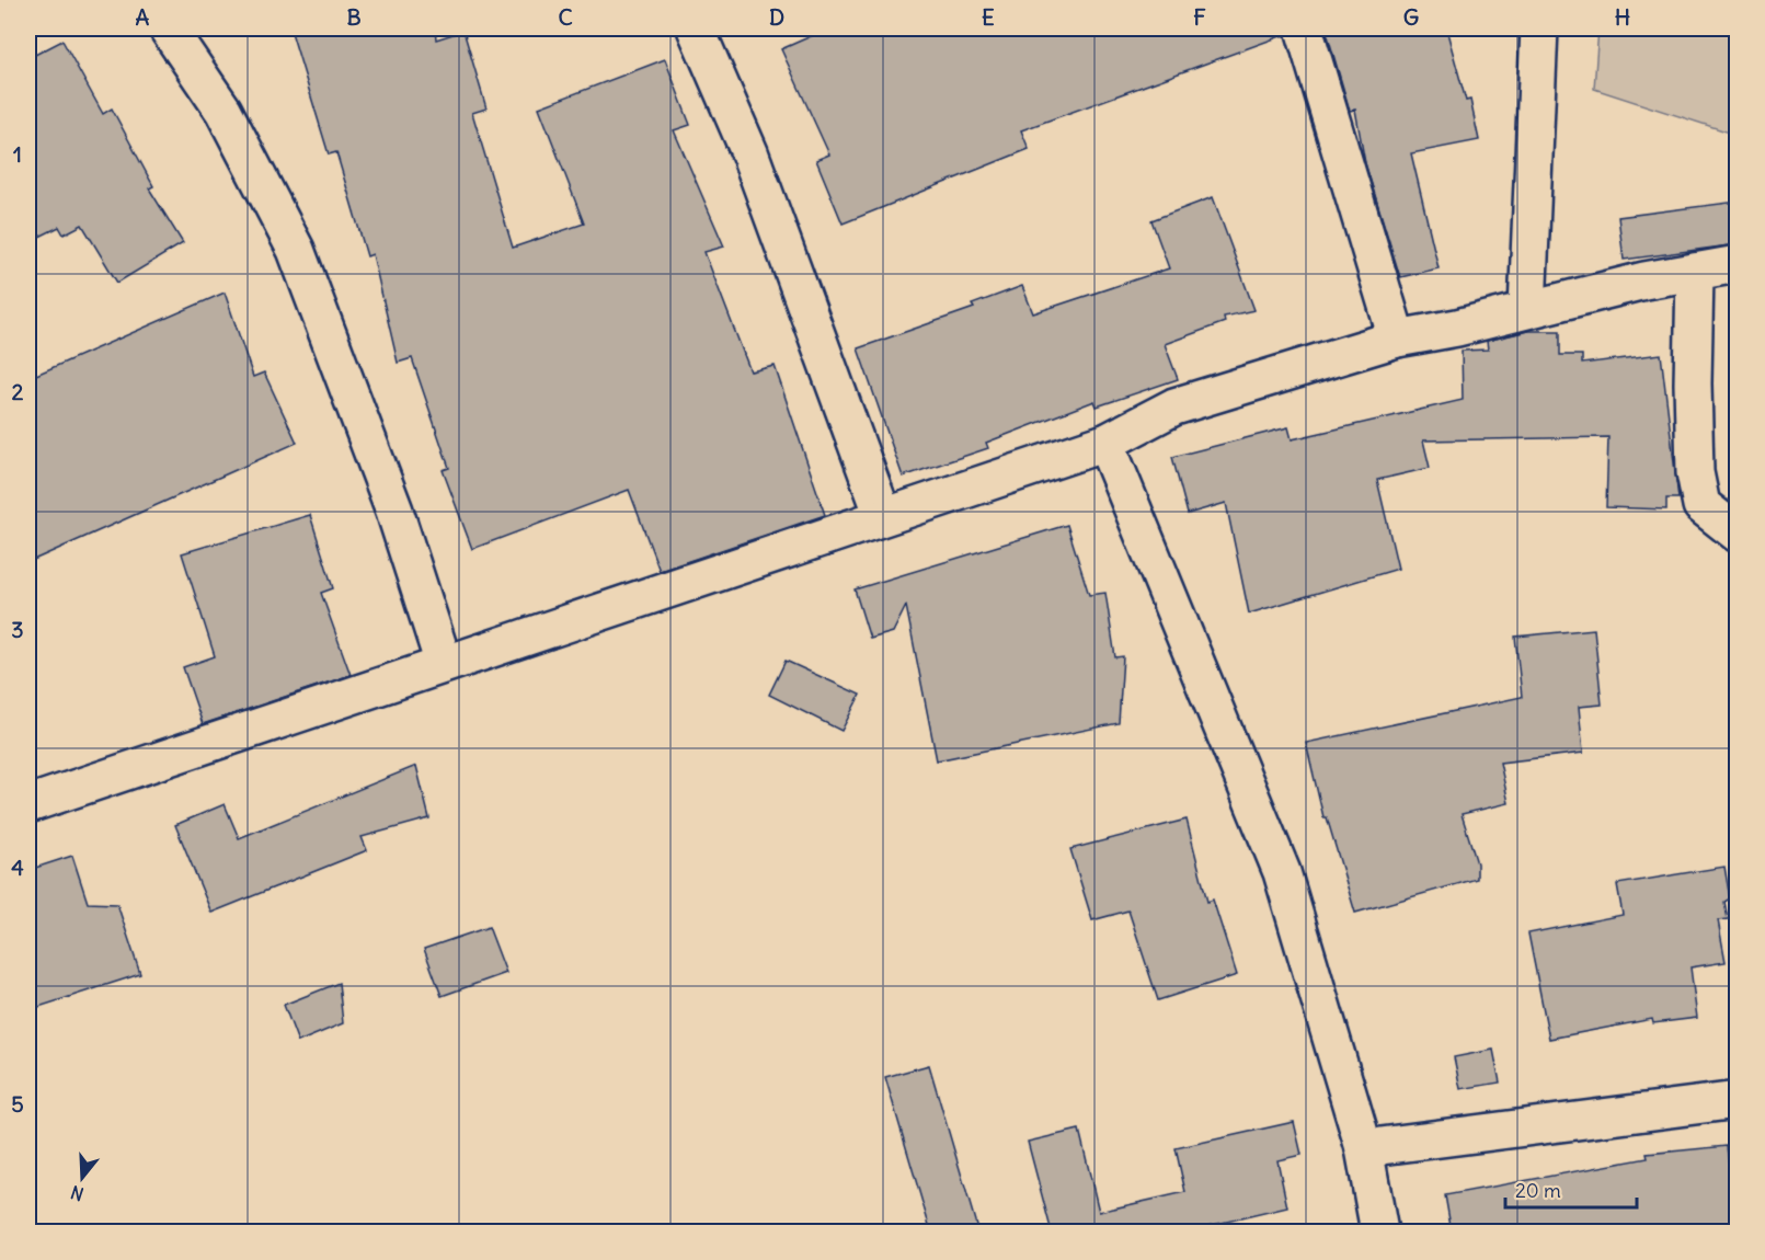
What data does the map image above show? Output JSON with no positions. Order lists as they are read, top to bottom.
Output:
{
  "scale_bar": "20 m",
  "north": "bottom",
  "grid": {
    "columns": [
      "A",
      "B",
      "C",
      "D",
      "E",
      "F",
      "G",
      "H"
    ],
    "rows": [
      "1",
      "2",
      "3",
      "4",
      "5"
    ]
  }
}
